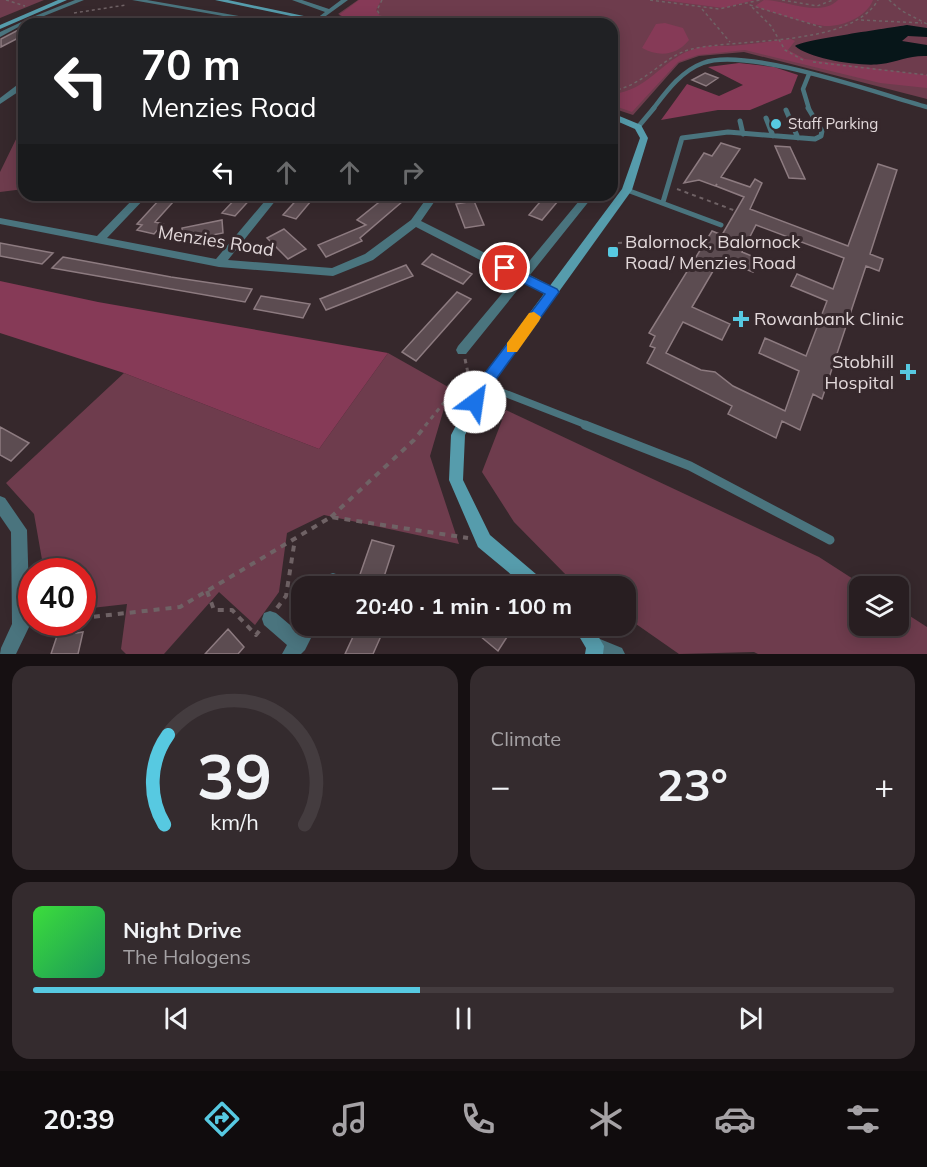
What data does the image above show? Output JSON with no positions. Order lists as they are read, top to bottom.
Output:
{
  "streets": {
    "street": ["Menzies Road"]
  },
  "places": {
    "other": ["Staff Parking"],
    "transit": ["Balornock, Balornock Road/ Menzies Road"],
    "health": ["Rowanbank Clinic", "Stobhill Hospital"]
  },
  "page": {
    "turn": ["70 m", "Menzies Road"],
    "limit": "40",
    "trip": "20:40 · 1 min · 100 m",
    "tile": "Climate",
    "heat": ["−", "23°", "+"],
    "song": ["Night Drive", "The Halogens"],
    "tabs": "20:39",
    "gauge": ["39", "km/h"]
  }
}
